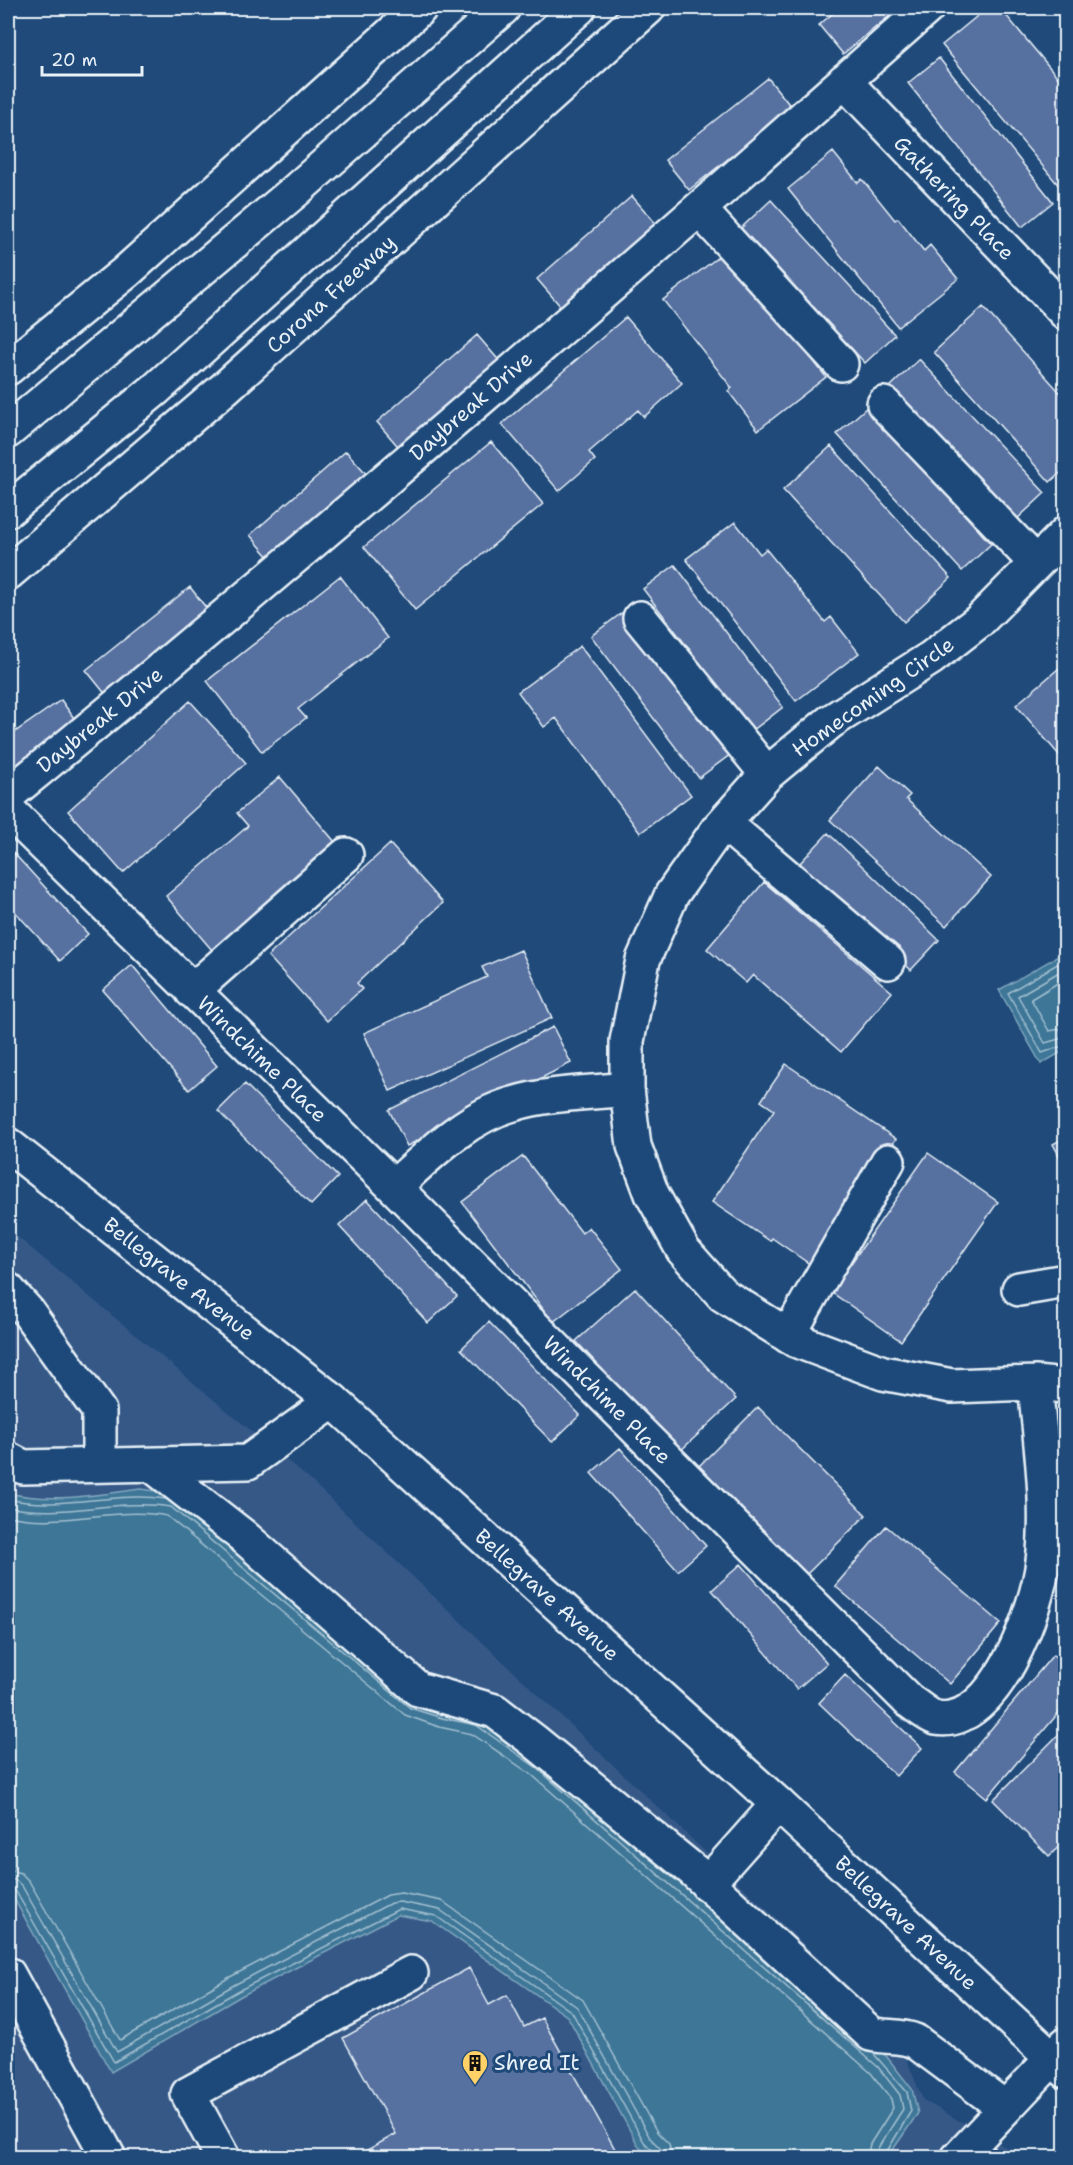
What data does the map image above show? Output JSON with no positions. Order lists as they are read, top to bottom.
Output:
{
  "streets": {
    "main road": [
      "Gathering Place",
      "Corona Freeway",
      "Daybreak Drive",
      "Homecoming Circle",
      "Windchime Place",
      "Bellegrave Avenue"
    ]
  },
  "crossings": [
    ["Gathering Place", "Daybreak Drive"],
    ["Homecoming Circle", "Windchime Place"]
  ],
  "places": {
    "building": ["Shred It"]
  },
  "scale_bar": "20 m"
}
